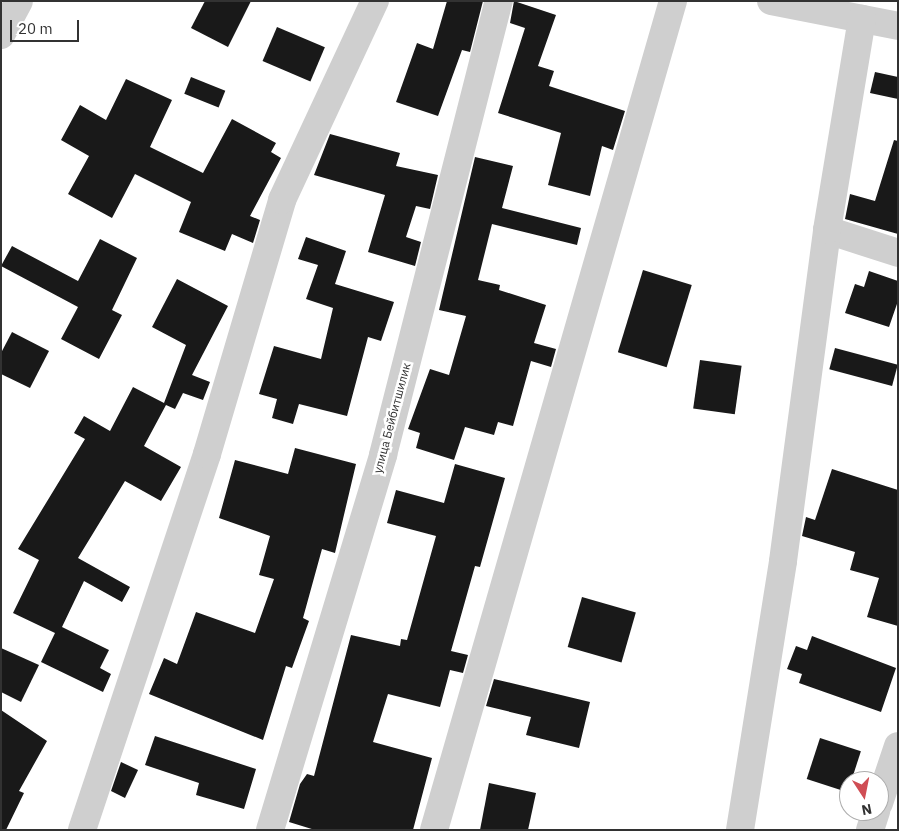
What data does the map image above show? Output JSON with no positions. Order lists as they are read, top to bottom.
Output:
{
  "streets": {
    "street": ["улица Бейбитшилик"]
  },
  "scale_bar": "20 m",
  "north": "bottom"
}
